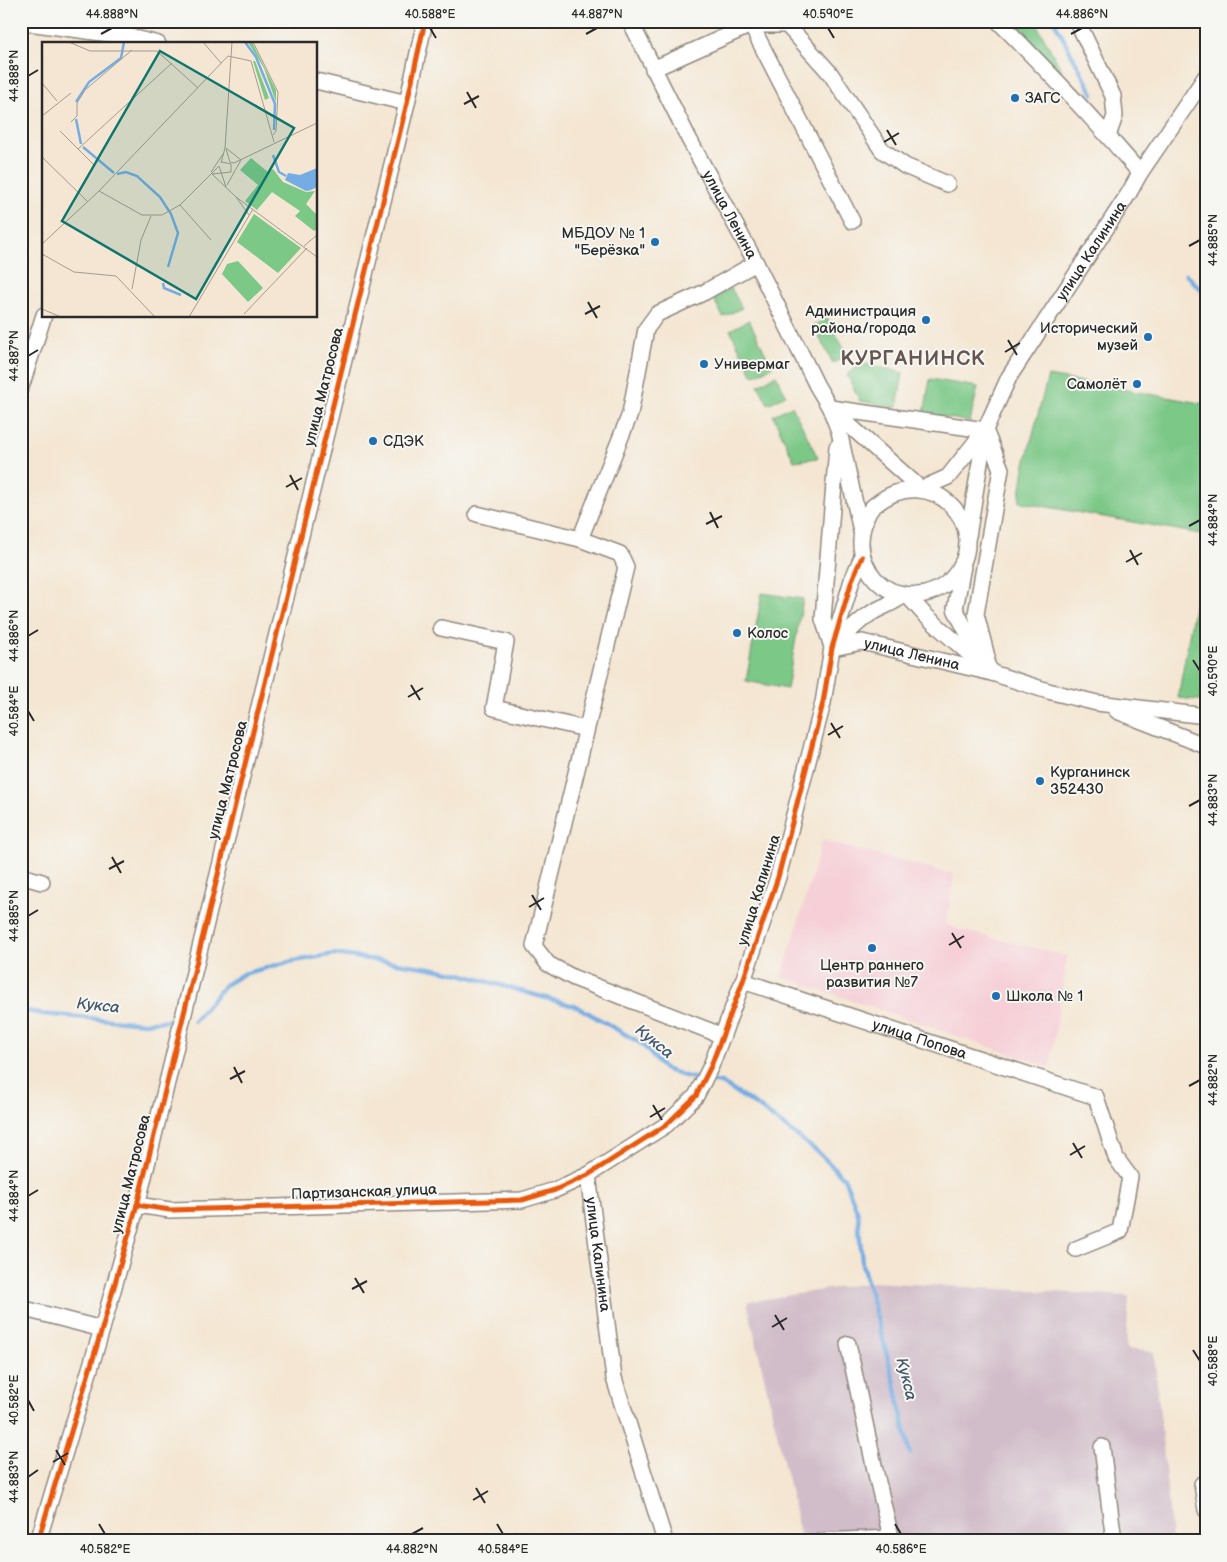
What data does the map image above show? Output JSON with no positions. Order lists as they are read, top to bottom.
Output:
{
  "streets": {
    "street": [
      "улица Ленина",
      "улица Калинина",
      "улица Матросова",
      "улица Попова",
      "Партизанская улица"
    ]
  },
  "crossings": [
    ["улица Ленина", "улица Калинина"],
    ["улица Калинина", "улица Попова"],
    ["улица Калинина", "Партизанская улица"],
    ["улица Матросова", "Партизанская улица"]
  ],
  "districts": ["КУРГАНИНСК"],
  "water": ["Кукса"],
  "places": [
    "ЗАГС",
    "МБДОУ № 1 \"Берёзка\"",
    "Администрация района/города",
    "Исторический музей",
    "Универмаг",
    "Самолёт",
    "СДЭК",
    "Колос",
    "Курганинск 352430",
    "Центр раннего развития №7",
    "Школа № 1"
  ],
  "coordinates": [
    "44.888°N",
    "40.588°E",
    "44.887°N",
    "40.590°E",
    "44.886°N",
    "44.885°N",
    "44.884°N",
    "40.584°E",
    "44.883°N",
    "44.882°N",
    "40.582°E",
    "40.586°E"
  ]
}
